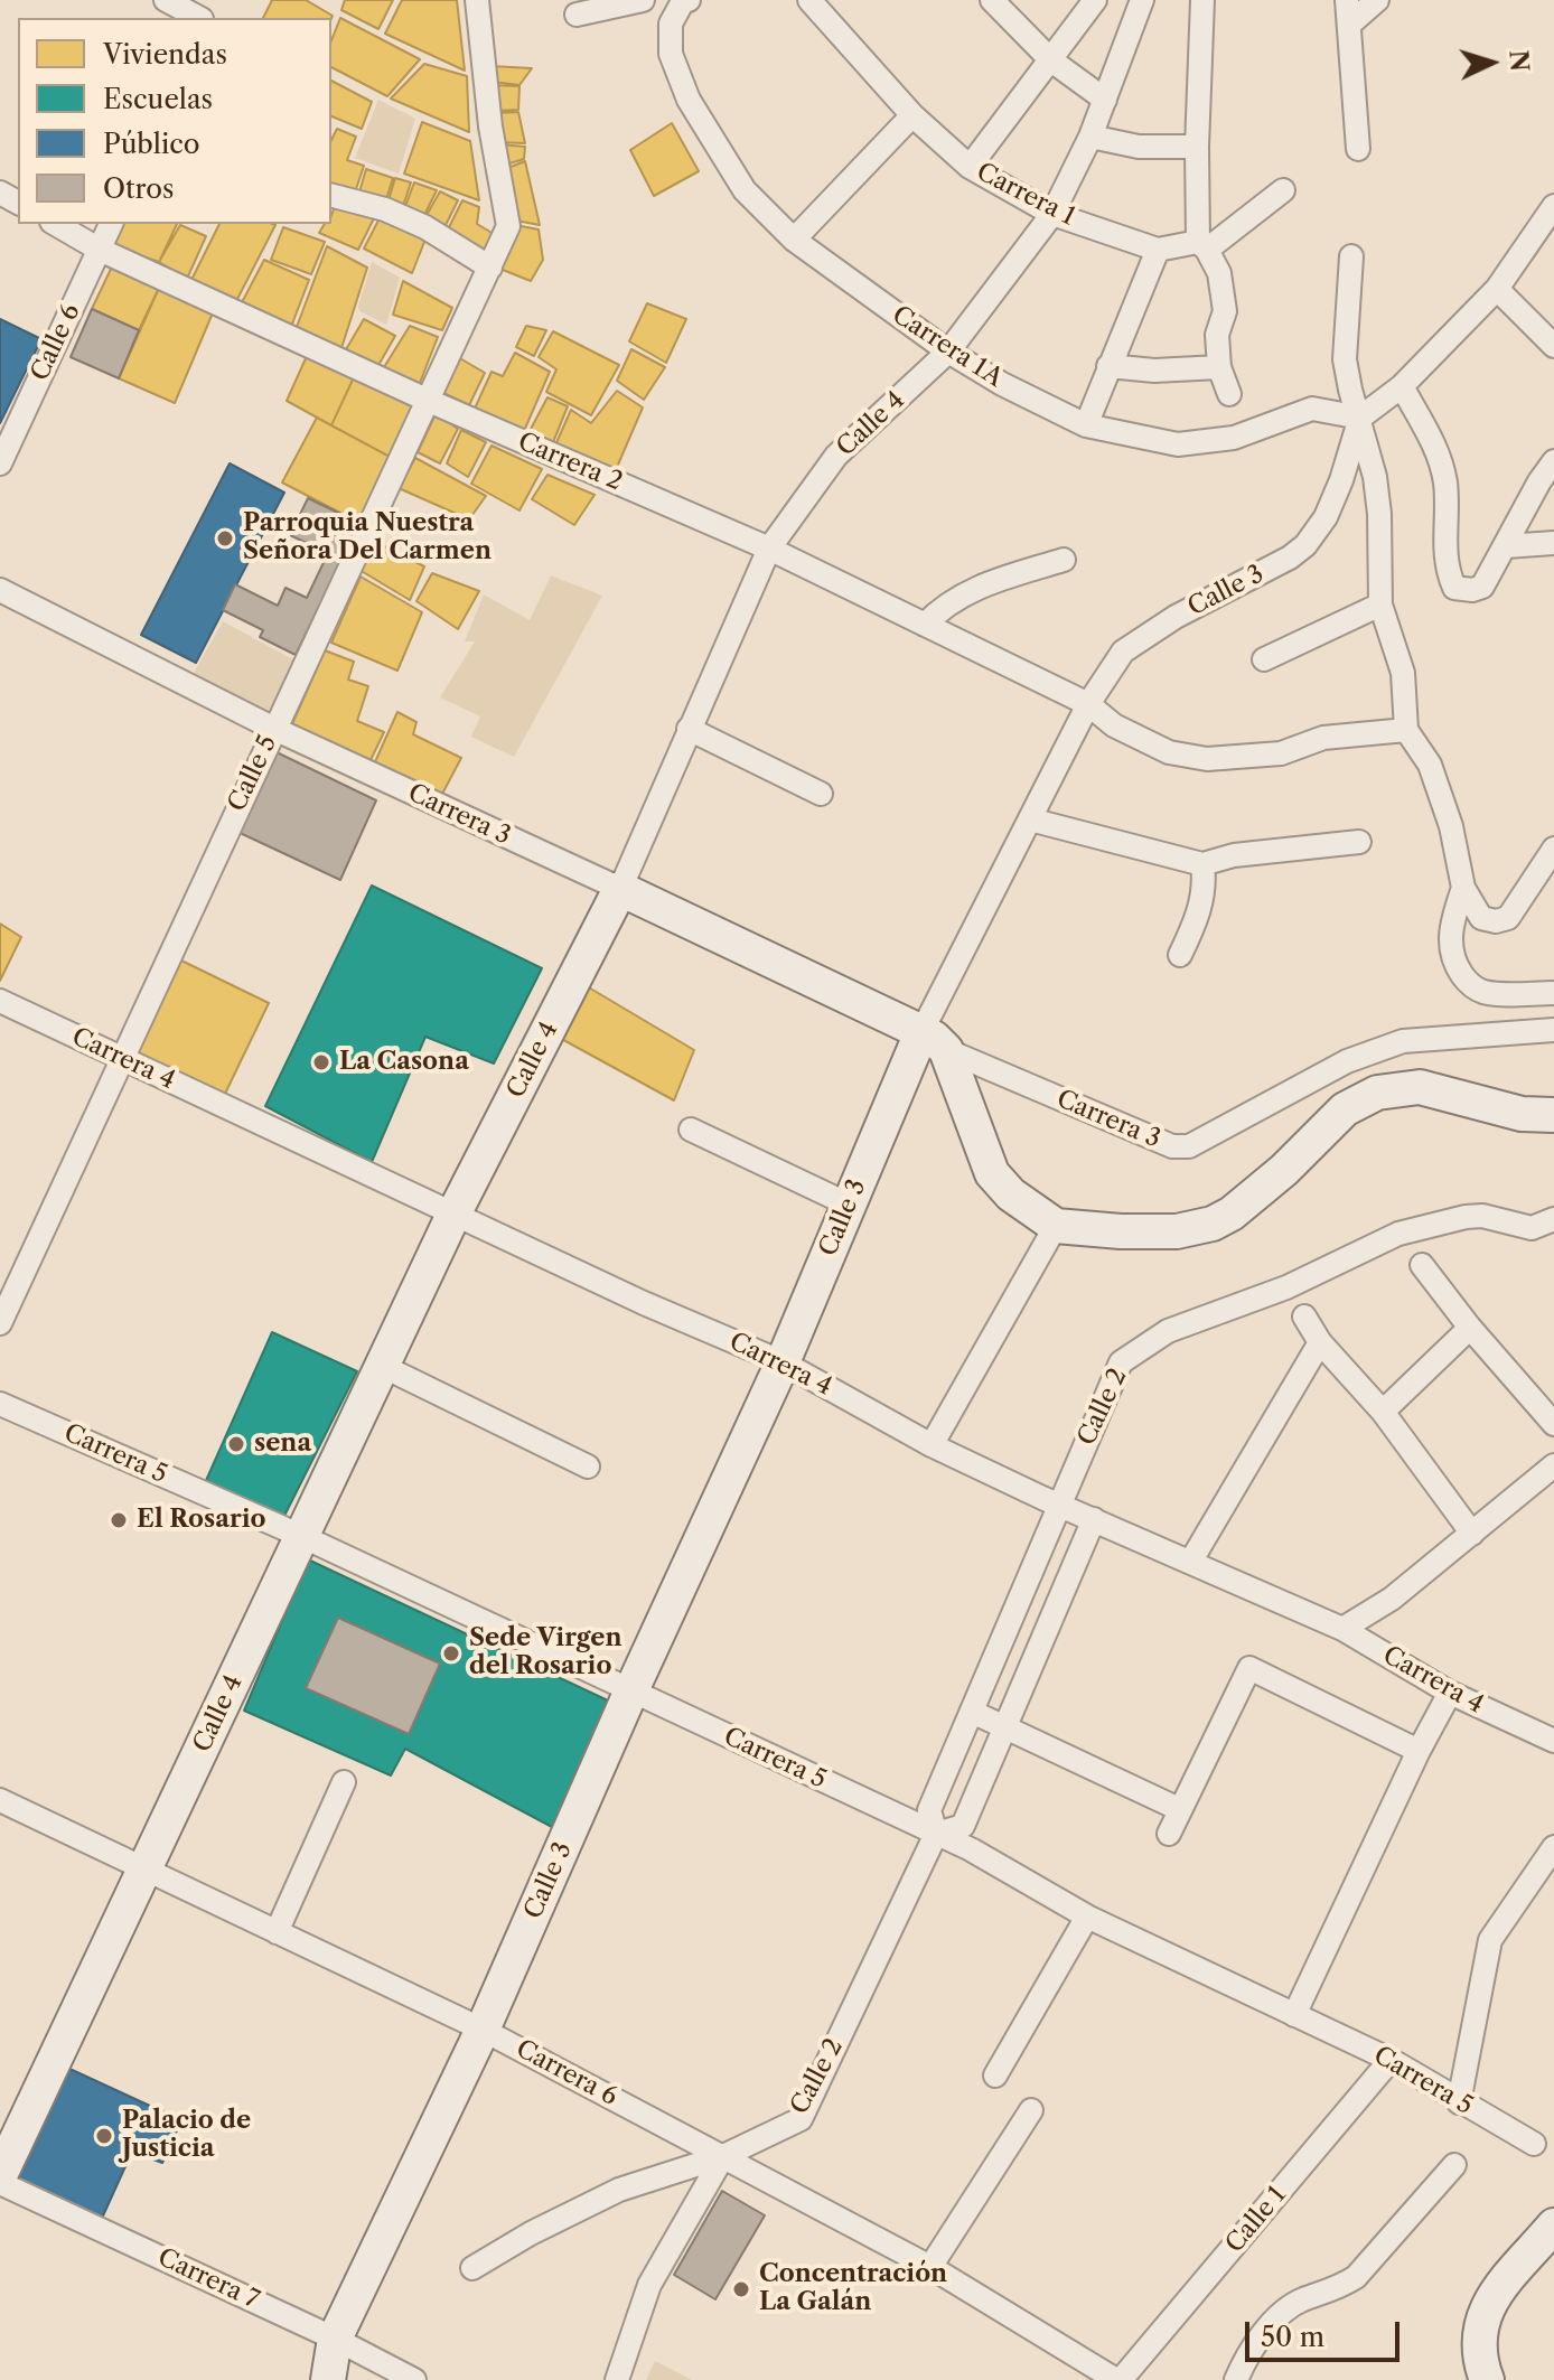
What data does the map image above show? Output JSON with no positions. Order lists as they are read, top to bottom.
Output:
{
  "streets": {
    "main road": ["Calle 4", "Calle 3", "Carrera 3"],
    "street": [
      "Carrera 1",
      "Calle 6",
      "Carrera 1A",
      "Carrera 2",
      "Calle 5",
      "Carrera 4",
      "Calle 2",
      "Carrera 5",
      "Carrera 6",
      "Calle 1",
      "Carrera 7"
    ]
  },
  "crossings": [
    ["Carrera 1", "Calle 4"],
    ["Calle 6", "Carrera 2"],
    ["Carrera 1A", "Calle 4"],
    ["Carrera 1A", "Calle 3"],
    ["Calle 4", "Carrera 2"],
    ["Calle 4", "Carrera 3"],
    ["Calle 4", "Carrera 4"],
    ["Calle 4", "Carrera 5"],
    ["Calle 4", "Carrera 6"],
    ["Carrera 2", "Calle 3"],
    ["Carrera 2", "Calle 5"],
    ["Calle 3", "Carrera 3"],
    ["Calle 3", "Carrera 4"],
    ["Calle 3", "Carrera 5"],
    ["Calle 3", "Carrera 6"],
    ["Calle 3", "Carrera 7"],
    ["Calle 5", "Carrera 3"],
    ["Calle 5", "Carrera 4"],
    ["Carrera 4", "Calle 2"],
    ["Calle 2", "Carrera 5"],
    ["Calle 2", "Carrera 6"],
    ["Carrera 5", "Calle 1"],
    ["Carrera 6", "Calle 1"]
  ],
  "places": [
    "Parroquia Nuestra Señora Del Carmen",
    "La Casona",
    "sena",
    "El Rosario",
    "Sede Virgen del Rosario",
    "Palacio de Justicia",
    "Concentración La Galán"
  ],
  "legend": [
    "Viviendas",
    "Escuelas",
    "Público",
    "Otros"
  ],
  "scale_bar": "50 m",
  "north": "right"
}
